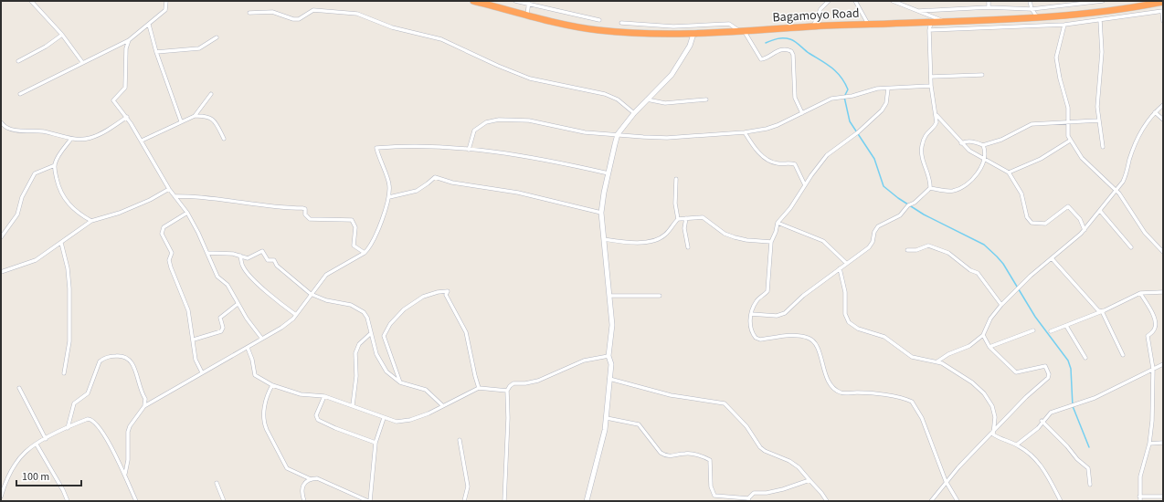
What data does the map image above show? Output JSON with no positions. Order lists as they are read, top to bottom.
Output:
{
  "streets": {
    "highway": ["Bagamoyo Road"]
  },
  "scale_bar": "100 m"
}
